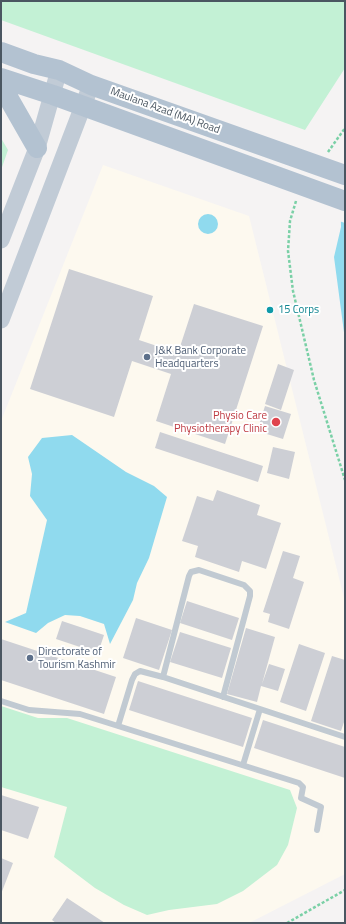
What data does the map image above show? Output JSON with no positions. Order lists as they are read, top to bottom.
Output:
{
  "streets": {
    "main road": ["Maulana Azad (MA) Road"]
  },
  "places": [
    "15 Corps",
    "J&K Bank Corporate Headquarters",
    "Physio Care Physiotherapy Clinic",
    "Directorate of Tourism Kashmir"
  ]
}
